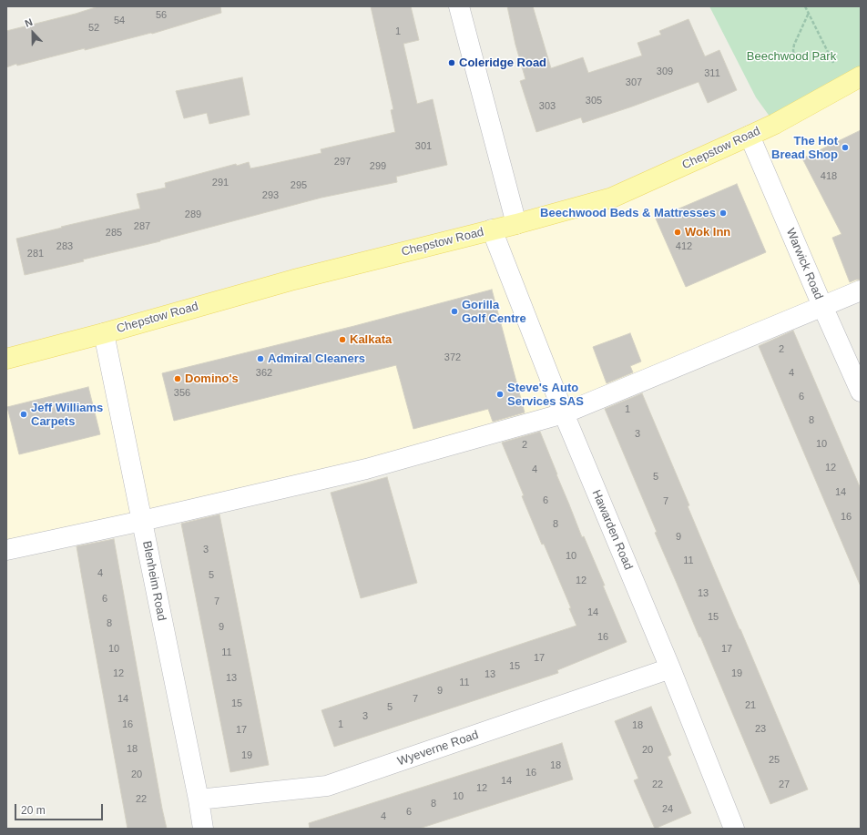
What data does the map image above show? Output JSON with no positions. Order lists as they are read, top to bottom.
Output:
{
  "streets": {
    "main road": ["Chepstow Road"],
    "street": [
      "Warwick Road",
      "Hawarden Road",
      "Blenheim Road",
      "Wyeverne Road"
    ]
  },
  "crossings": [
    ["Chepstow Road", "Warwick Road"],
    ["Chepstow Road", "Hawarden Road"],
    ["Chepstow Road", "Blenheim Road"],
    ["Hawarden Road", "Wyeverne Road"],
    ["Blenheim Road", "Wyeverne Road"]
  ],
  "parks": ["Beechwood Park"],
  "places": [
    "Coleridge Road",
    "The Hot Bread Shop",
    "Beechwood Beds & Mattresses",
    "Wok Inn",
    "Gorilla Golf Centre",
    "Kalkata",
    "Admiral Cleaners",
    "Domino's",
    "Steve's Auto Services SAS",
    "Jeff Williams Carpets"
  ],
  "house_numbers": [
    "56",
    "54",
    "52",
    "1",
    "309",
    "311",
    "307",
    "305",
    "303",
    "301",
    "297",
    "299",
    "418",
    "291",
    "295",
    "293",
    "289",
    "287",
    "285",
    "283",
    "412",
    "281",
    "2",
    "372",
    "362",
    "4",
    "356",
    "6",
    "1",
    "8",
    "3",
    "10",
    "2",
    "12",
    "4",
    "5",
    "14",
    "6",
    "7",
    "16",
    "8",
    "9",
    "3",
    "10",
    "11",
    "4",
    "5",
    "12",
    "13",
    "6",
    "7",
    "14",
    "15",
    "8",
    "9",
    "16",
    "10",
    "17",
    "11",
    "17",
    "15",
    "12",
    "19",
    "13",
    "13",
    "11",
    "9",
    "14",
    "7",
    "15",
    "21",
    "5",
    "3",
    "16",
    "1",
    "18",
    "23",
    "17",
    "18",
    "20",
    "19",
    "25",
    "18",
    "16",
    "20",
    "14",
    "22",
    "27",
    "12",
    "10",
    "22",
    "8",
    "24",
    "6",
    "4"
  ],
  "scale_bar": "20 m",
  "north": "top"
}
